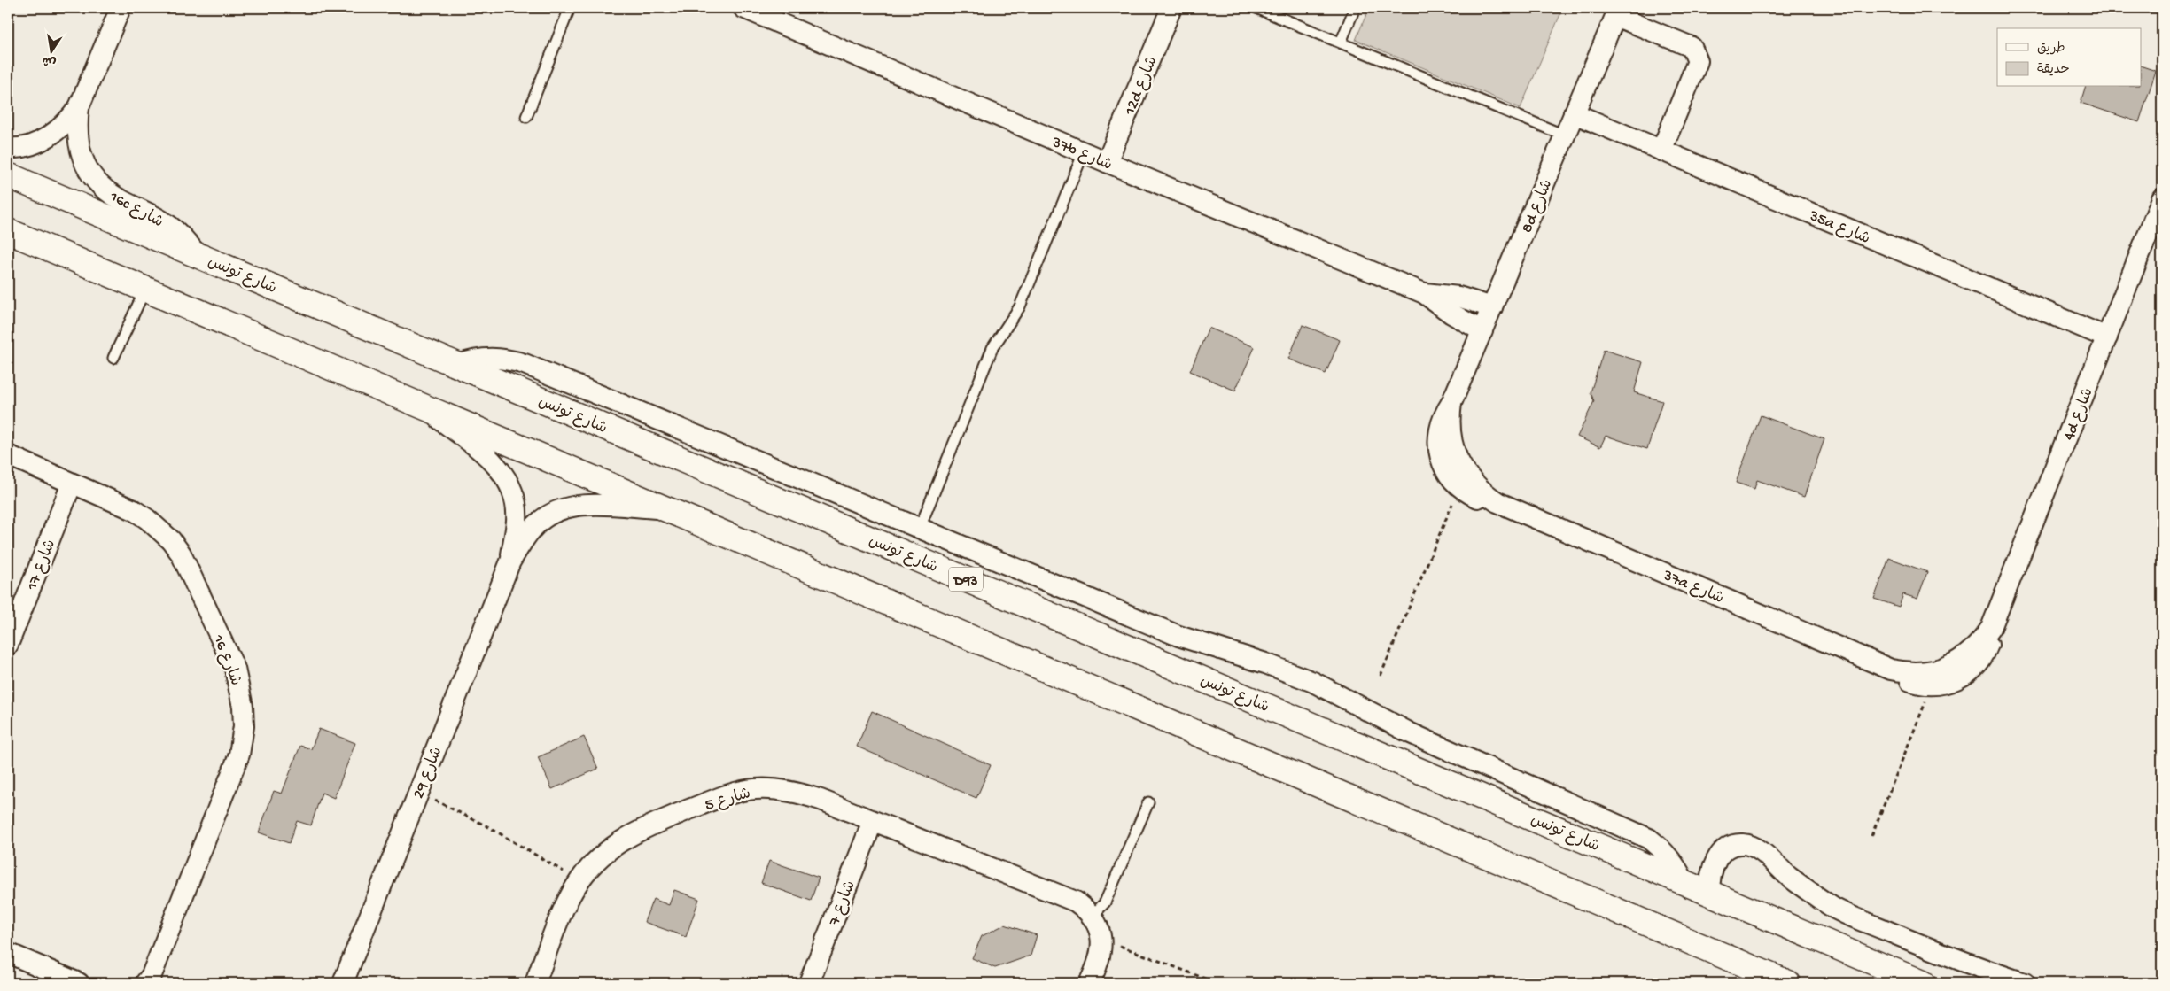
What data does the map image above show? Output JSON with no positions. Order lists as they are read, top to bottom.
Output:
{
  "streets": {
    "main road": ["شارع تونس", "D93"],
    "street": [
      "12d شارع",
      "37b شارع",
      "8d شارع",
      "16c شارع",
      "35a شارع",
      "4d شارع",
      "شارع 17",
      "37a شارع",
      "شارع 16",
      "شارع 29",
      "شارع 5",
      "شارع 7"
    ]
  },
  "crossings": [
    ["12d شارع", "37b شارع"],
    ["37b شارع", "8d شارع"],
    ["8d شارع", "35a شارع"],
    ["8d شارع", "37a شارع"],
    ["16c شارع", "شارع تونس"],
    ["35a شارع", "4d شارع"],
    ["4d شارع", "37a شارع"],
    ["شارع 17", "شارع 16"],
    ["شارع 5", "شارع 7"]
  ],
  "legend": ["طريق", "حديقة"],
  "north": "bottom"
}
